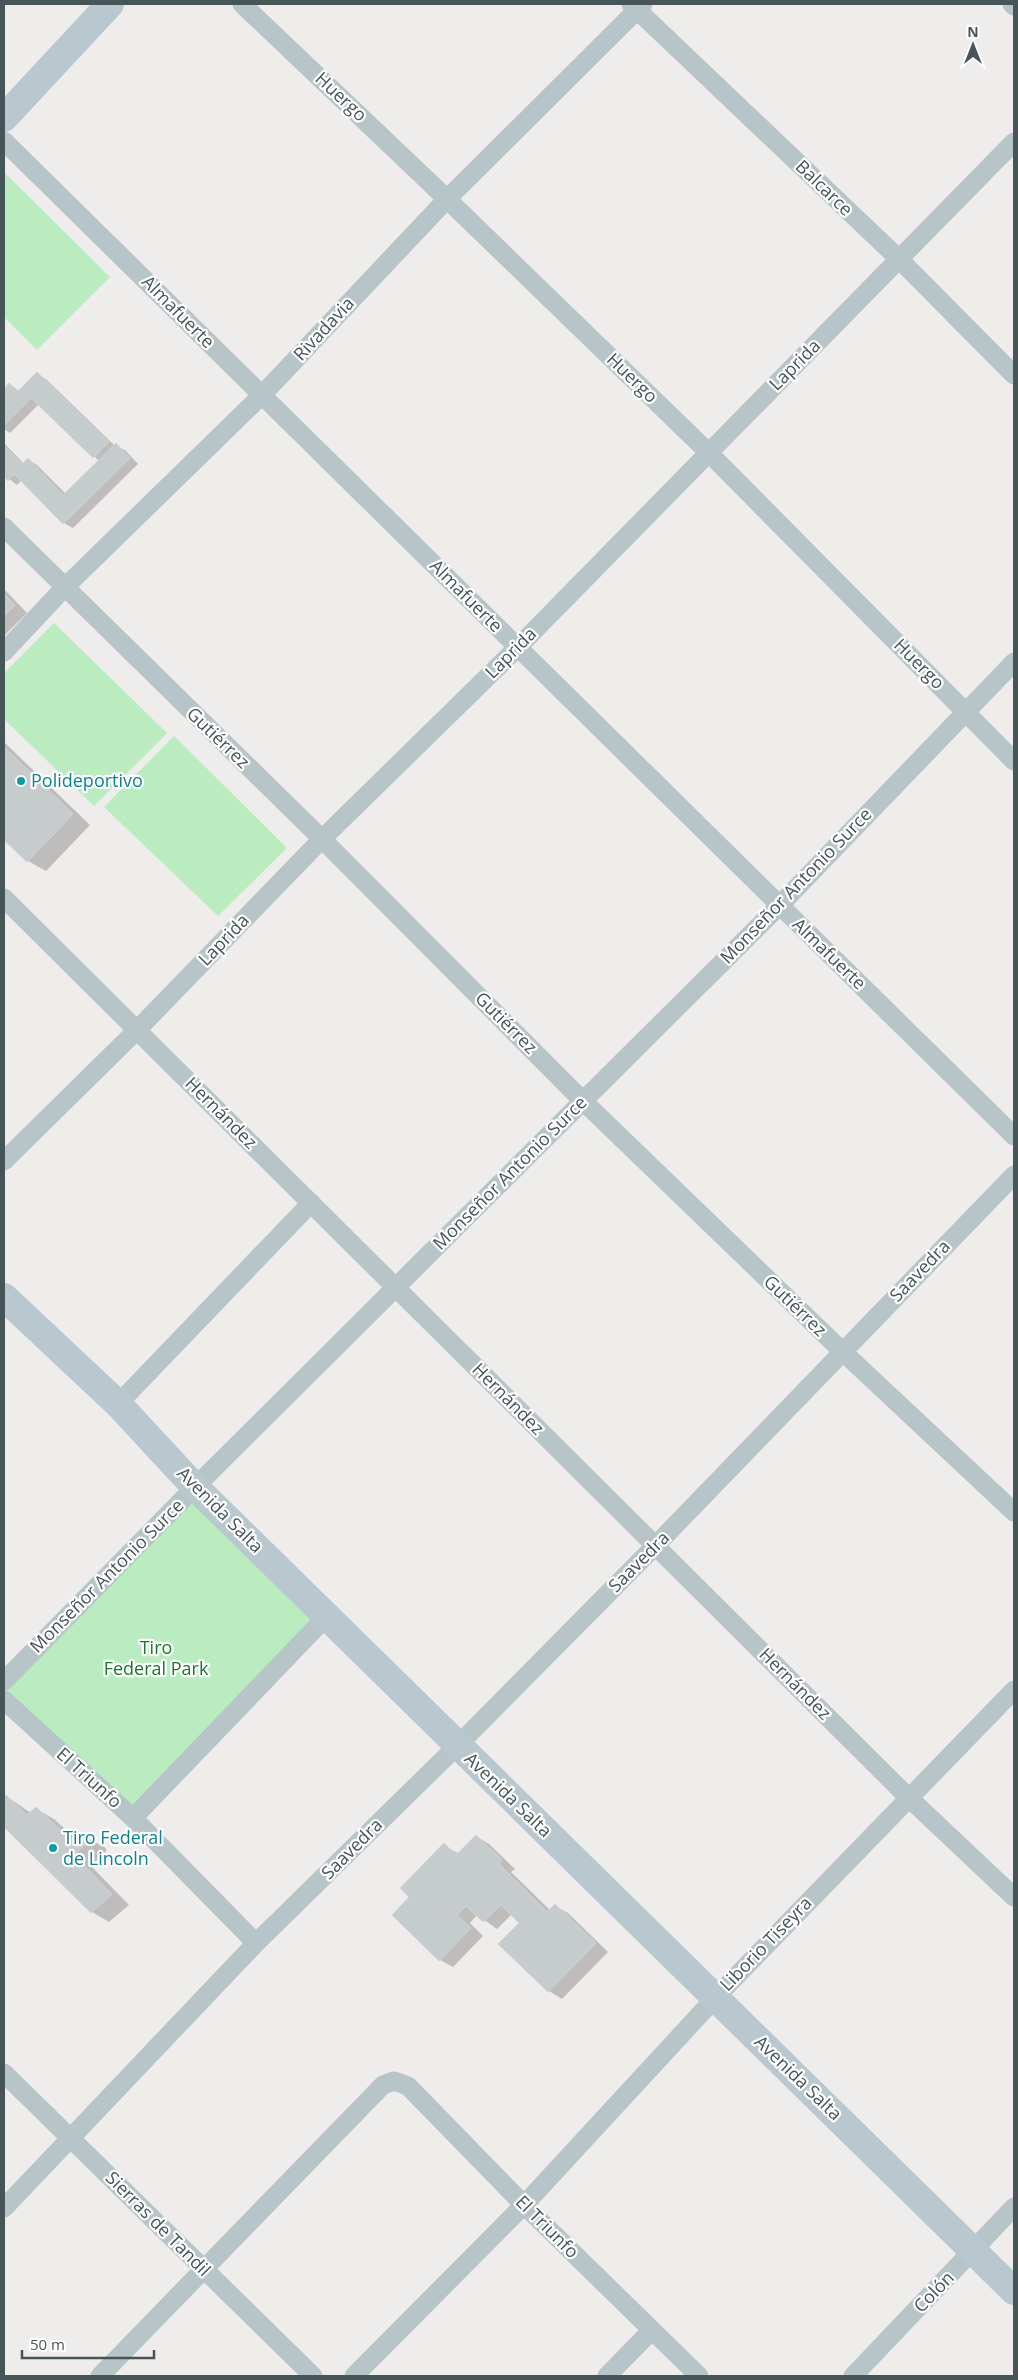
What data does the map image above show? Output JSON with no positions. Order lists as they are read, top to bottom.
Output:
{
  "streets": {
    "main road": ["Avenida Salta"],
    "street": [
      "Huergo",
      "Balcarce",
      "Almafuerte",
      "Rivadavia",
      "Laprida",
      "Gutiérrez",
      "Monseñor Antonio Surce",
      "Hernández",
      "Saavedra",
      "El Triunfo",
      "Liborio Tiseyra",
      "Sierras de Tandil",
      "Colón"
    ]
  },
  "crossings": [
    ["Huergo", "Rivadavia"],
    ["Huergo", "Laprida"],
    ["Huergo", "Monseñor Antonio Surce"],
    ["Balcarce", "Rivadavia"],
    ["Balcarce", "Laprida"],
    ["Almafuerte", "Rivadavia"],
    ["Almafuerte", "Laprida"],
    ["Almafuerte", "Monseñor Antonio Surce"],
    ["Rivadavia", "Gutiérrez"],
    ["Laprida", "Gutiérrez"],
    ["Laprida", "Hernández"],
    ["Gutiérrez", "Monseñor Antonio Surce"],
    ["Gutiérrez", "Saavedra"],
    ["Monseñor Antonio Surce", "Hernández"],
    ["Monseñor Antonio Surce", "Avenida Salta"],
    ["Hernández", "Saavedra"],
    ["Hernández", "Liborio Tiseyra"],
    ["Saavedra", "Avenida Salta"],
    ["Saavedra", "El Triunfo"],
    ["Saavedra", "Sierras de Tandil"],
    ["Avenida Salta", "Liborio Tiseyra"],
    ["Avenida Salta", "Colón"],
    ["El Triunfo", "Liborio Tiseyra"],
    ["El Triunfo", "Sierras de Tandil"]
  ],
  "parks": ["Tiro Federal Park"],
  "places": ["Polideportivo", "Tiro Federal de Lincoln"],
  "scale_bar": "50 m",
  "north": "top"
}
